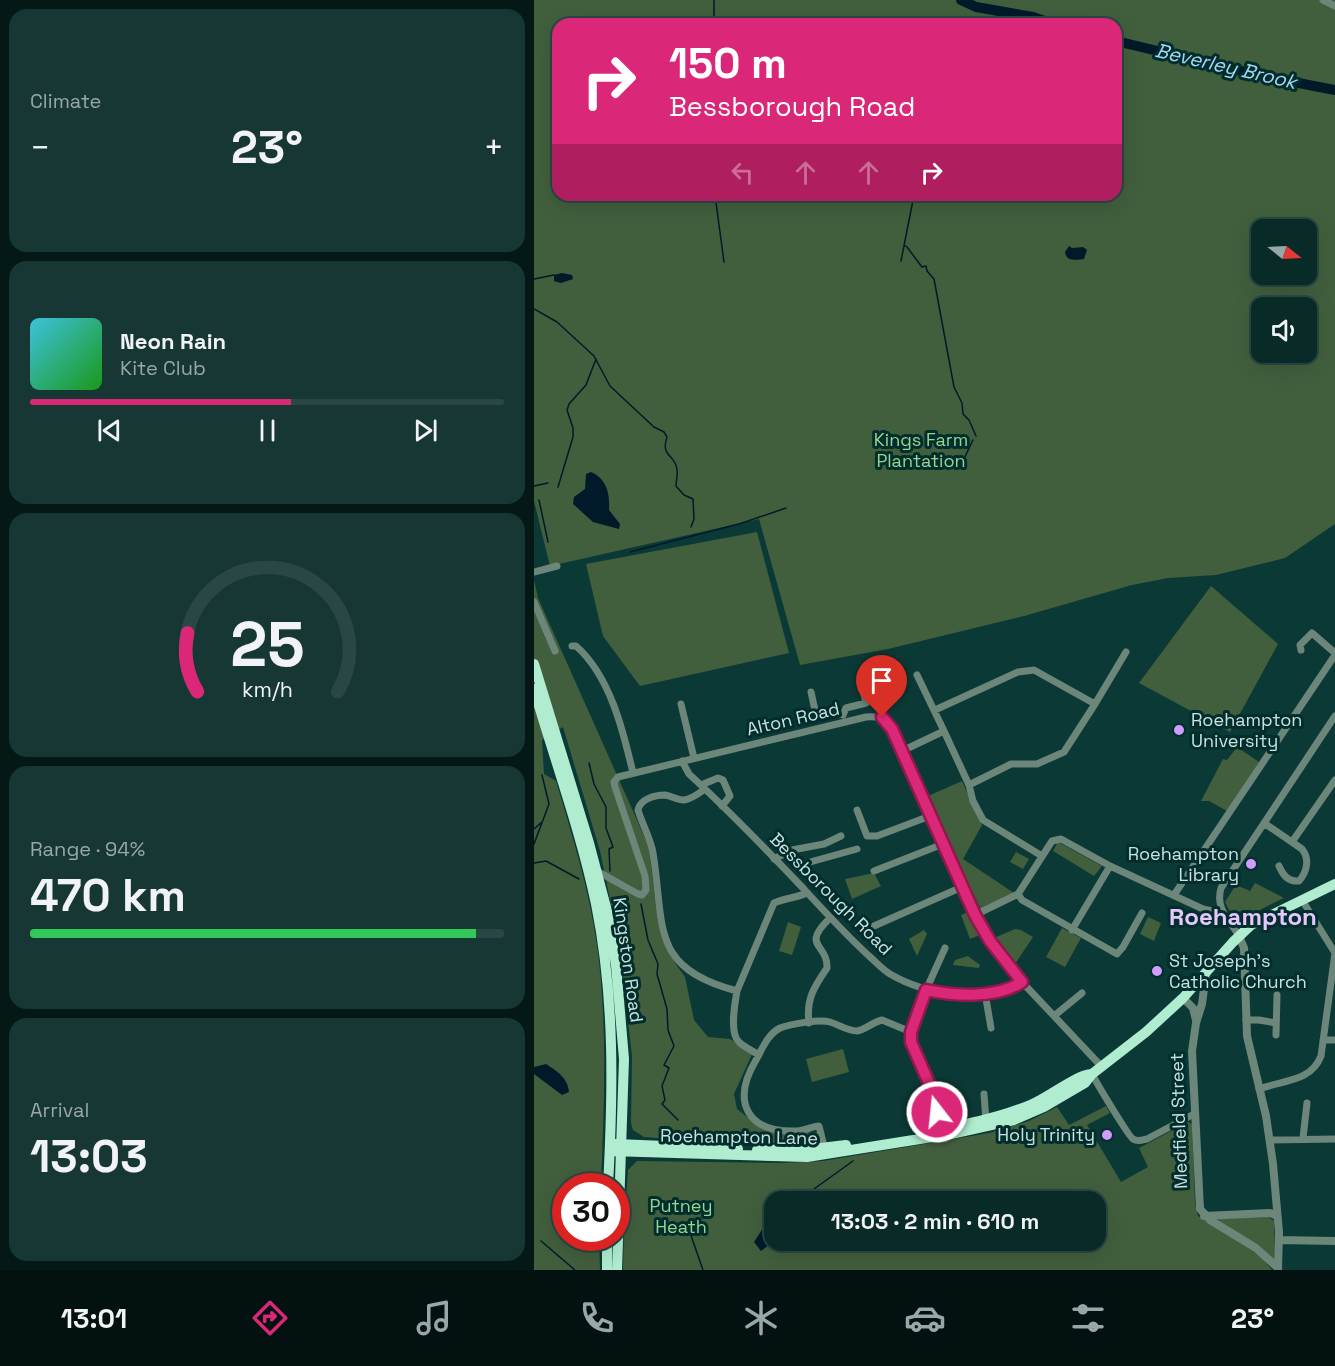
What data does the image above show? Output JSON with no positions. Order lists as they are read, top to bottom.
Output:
{
  "streets": {
    "highway": ["Kingston Road", "Roehampton Lane"],
    "street": ["Alton Road", "Bessborough Road", "Medfield Street"]
  },
  "crossings": [
    ["Alton Road", "Bessborough Road"],
    ["Alton Road", "Roehampton Lane"],
    ["Kingston Road", "Roehampton Lane"],
    ["Medfield Street", "Roehampton Lane"]
  ],
  "districts": ["Roehampton"],
  "water": ["Beverley Brook"],
  "parks": ["Kings Farm Plantation", "Putney Heath"],
  "places": [
    "Roehampton University",
    "Roehampton Library",
    "St Joseph's Catholic Church",
    "Holy Trinity"
  ],
  "north": "right",
  "page": {
    "tile": [
      "Climate",
      ["Range · 94%", "470 km"],
      ["Arrival", "13:03"]
    ],
    "turn": ["150 m", "Bessborough Road"],
    "heat": ["−", "23°", "+"],
    "song": ["Neon Rain", "Kite Club"],
    "limit": "30",
    "trip": "13:03 · 2 min · 610 m",
    "tabs": ["13:01", "23°"],
    "gauge": ["25", "km/h"]
  }
}
